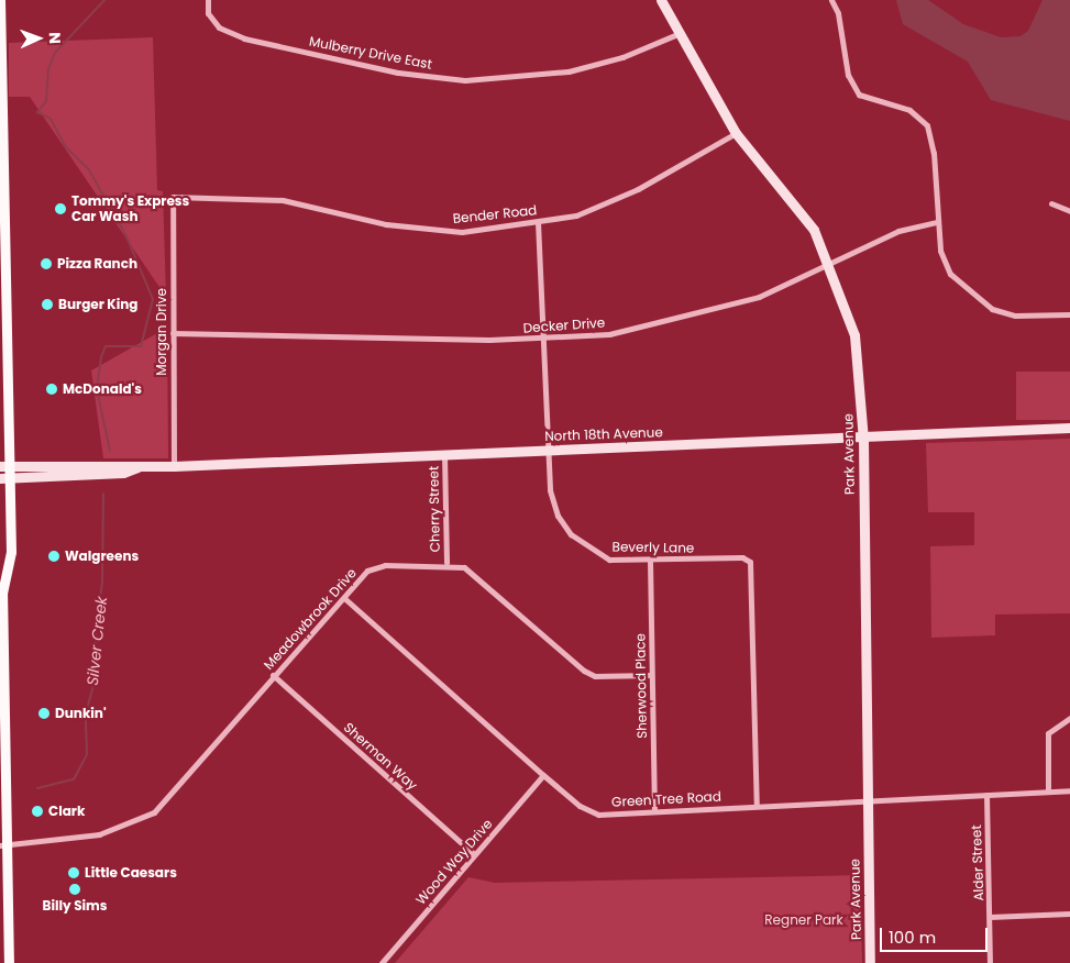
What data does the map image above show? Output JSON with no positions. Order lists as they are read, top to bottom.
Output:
{
  "streets": {
    "street": [
      "Mulberry Drive East",
      "Bender Road",
      "Decker Drive",
      "Morgan Drive",
      "North 18th Avenue",
      "Park Avenue",
      "Cherry Street",
      "Beverly Lane",
      "Meadowbrook Drive",
      "Sherwood Place",
      "Sherman Way",
      "Green Tree Road",
      "Wood Way Drive",
      "Alder Street"
    ]
  },
  "crossings": [
    ["Mulberry Drive East", "Park Avenue"],
    ["Bender Road", "Morgan Drive"],
    ["Bender Road", "Park Avenue"],
    ["Bender Road", "Beverly Lane"],
    ["Decker Drive", "Morgan Drive"],
    ["Decker Drive", "Park Avenue"],
    ["Decker Drive", "Beverly Lane"],
    ["Morgan Drive", "North 18th Avenue"],
    ["North 18th Avenue", "Park Avenue"],
    ["North 18th Avenue", "Cherry Street"],
    ["North 18th Avenue", "Beverly Lane"],
    ["Park Avenue", "Green Tree Road"],
    ["Cherry Street", "Meadowbrook Drive"],
    ["Beverly Lane", "Sherwood Place"],
    ["Beverly Lane", "Green Tree Road"],
    ["Meadowbrook Drive", "Sherwood Place"],
    ["Meadowbrook Drive", "Sherman Way"],
    ["Meadowbrook Drive", "Green Tree Road"],
    ["Sherwood Place", "Green Tree Road"],
    ["Sherman Way", "Wood Way Drive"],
    ["Green Tree Road", "Wood Way Drive"],
    ["Green Tree Road", "Alder Street"]
  ],
  "water": ["Silver Creek"],
  "parks": ["Regner Park"],
  "places": [
    "Tommy's Express Car Wash",
    "Pizza Ranch",
    "Burger King",
    "McDonald's",
    "Walgreens",
    "Dunkin'",
    "Clark",
    "Little Caesars",
    "Billy Sims"
  ],
  "scale_bar": "100 m",
  "north": "right"
}
